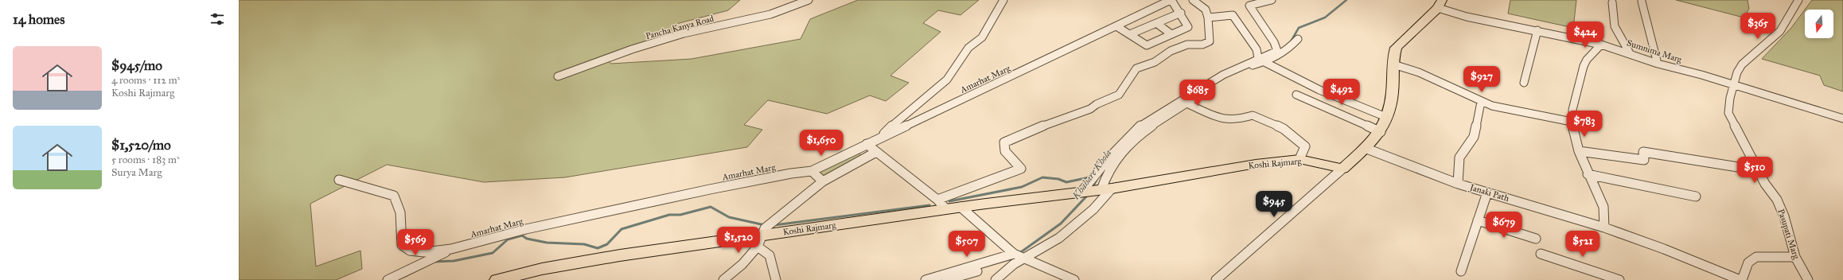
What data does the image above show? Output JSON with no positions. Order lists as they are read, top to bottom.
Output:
{
  "streets": {
    "main road": ["Koshi Rajmarg"],
    "street": [
      "Pancha Kanya Road",
      "Sumnima Marg",
      "Amarhat Marg",
      "Janaki Path",
      "Pasupati Marg"
    ]
  },
  "crossings": [
    ["Sumnima Marg", "Pasupati Marg"]
  ],
  "water": ["Khahare Khola"],
  "north": "bottom",
  "page": {
    "heading": "14 homes",
    "price": [
      "$365",
      "$424",
      "$927",
      "$492",
      "$685",
      "$783",
      "$1,650",
      "$510",
      "$945",
      "$679",
      "$1,520",
      "$569",
      "$507",
      "$521"
    ],
    "list": [
      {
        "name": "$945/mo",
        "note": "4 rooms · 112 m² · Koshi Rajmarg"
      },
      {
        "name": "$1,520/mo",
        "note": "5 rooms · 183 m² · Surya Marg"
      }
    ]
  }
}
